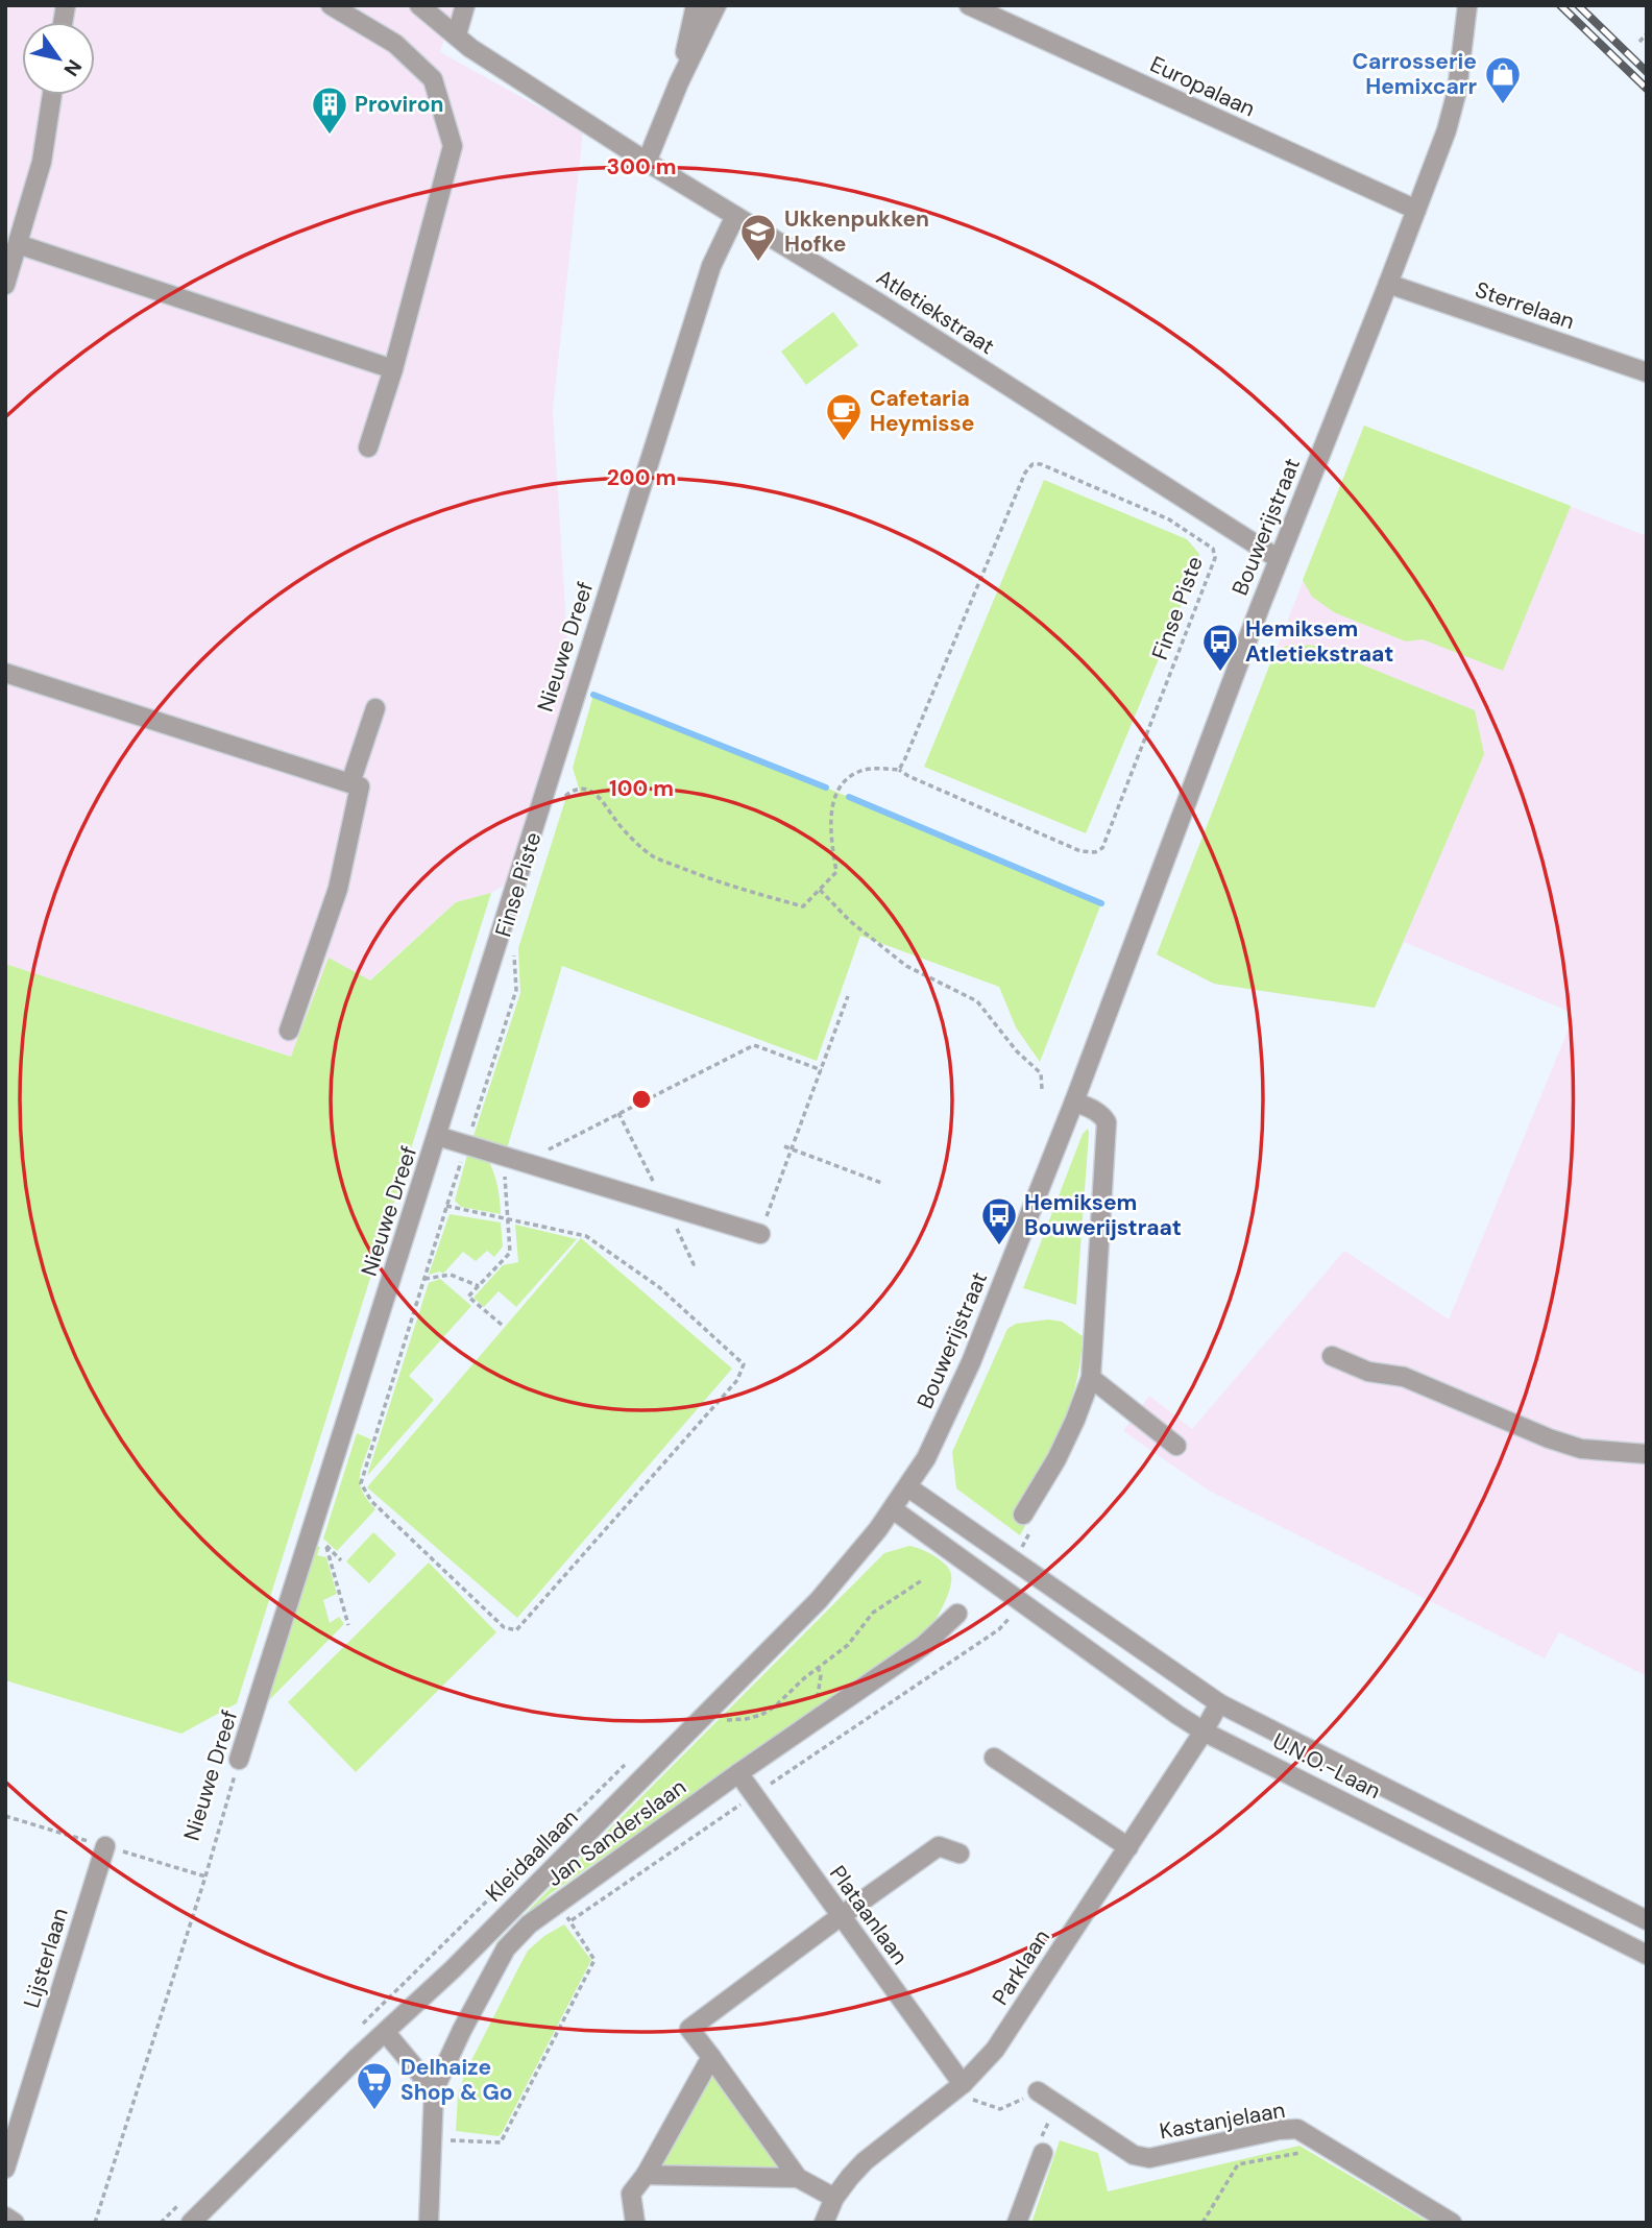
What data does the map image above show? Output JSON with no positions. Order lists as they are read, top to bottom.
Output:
{
  "streets": {
    "street": [
      "Europalaan",
      "Sterrelaan",
      "Atletiekstraat",
      "Bouwerijstraat",
      "Nieuwe Dreef",
      "U.N.O.-Laan",
      "Jan Sanderslaan",
      "Kleidaallaan",
      "Plataanlaan",
      "Lijsterlaan",
      "Parklaan",
      "Kastanjelaan"
    ],
    "path": ["Finse Piste"]
  },
  "crossings": [
    ["Europalaan", "Bouwerijstraat"],
    ["Sterrelaan", "Bouwerijstraat"],
    ["Atletiekstraat", "Bouwerijstraat"],
    ["Atletiekstraat", "Nieuwe Dreef"],
    ["Bouwerijstraat", "U.N.O.-Laan"],
    ["Bouwerijstraat", "Kleidaallaan"],
    ["U.N.O.-Laan", "Kleidaallaan"],
    ["U.N.O.-Laan", "Parklaan"],
    ["Jan Sanderslaan", "Plataanlaan"],
    ["Plataanlaan", "Parklaan"]
  ],
  "places": {
    "shop": ["Carrosserie Hemixcarr"],
    "building": ["Proviron"],
    "school or university": ["Ukkenpukken Hofke"],
    "cafe": ["Cafetaria Heymisse"],
    "bus stop": ["Hemiksem Atletiekstraat", "Hemiksem Bouwerijstraat"],
    "supermarket": ["Delhaize Shop & Go"]
  },
  "north": "bottom right",
  "rings": ["300 m", "200 m", "100 m"]
}
